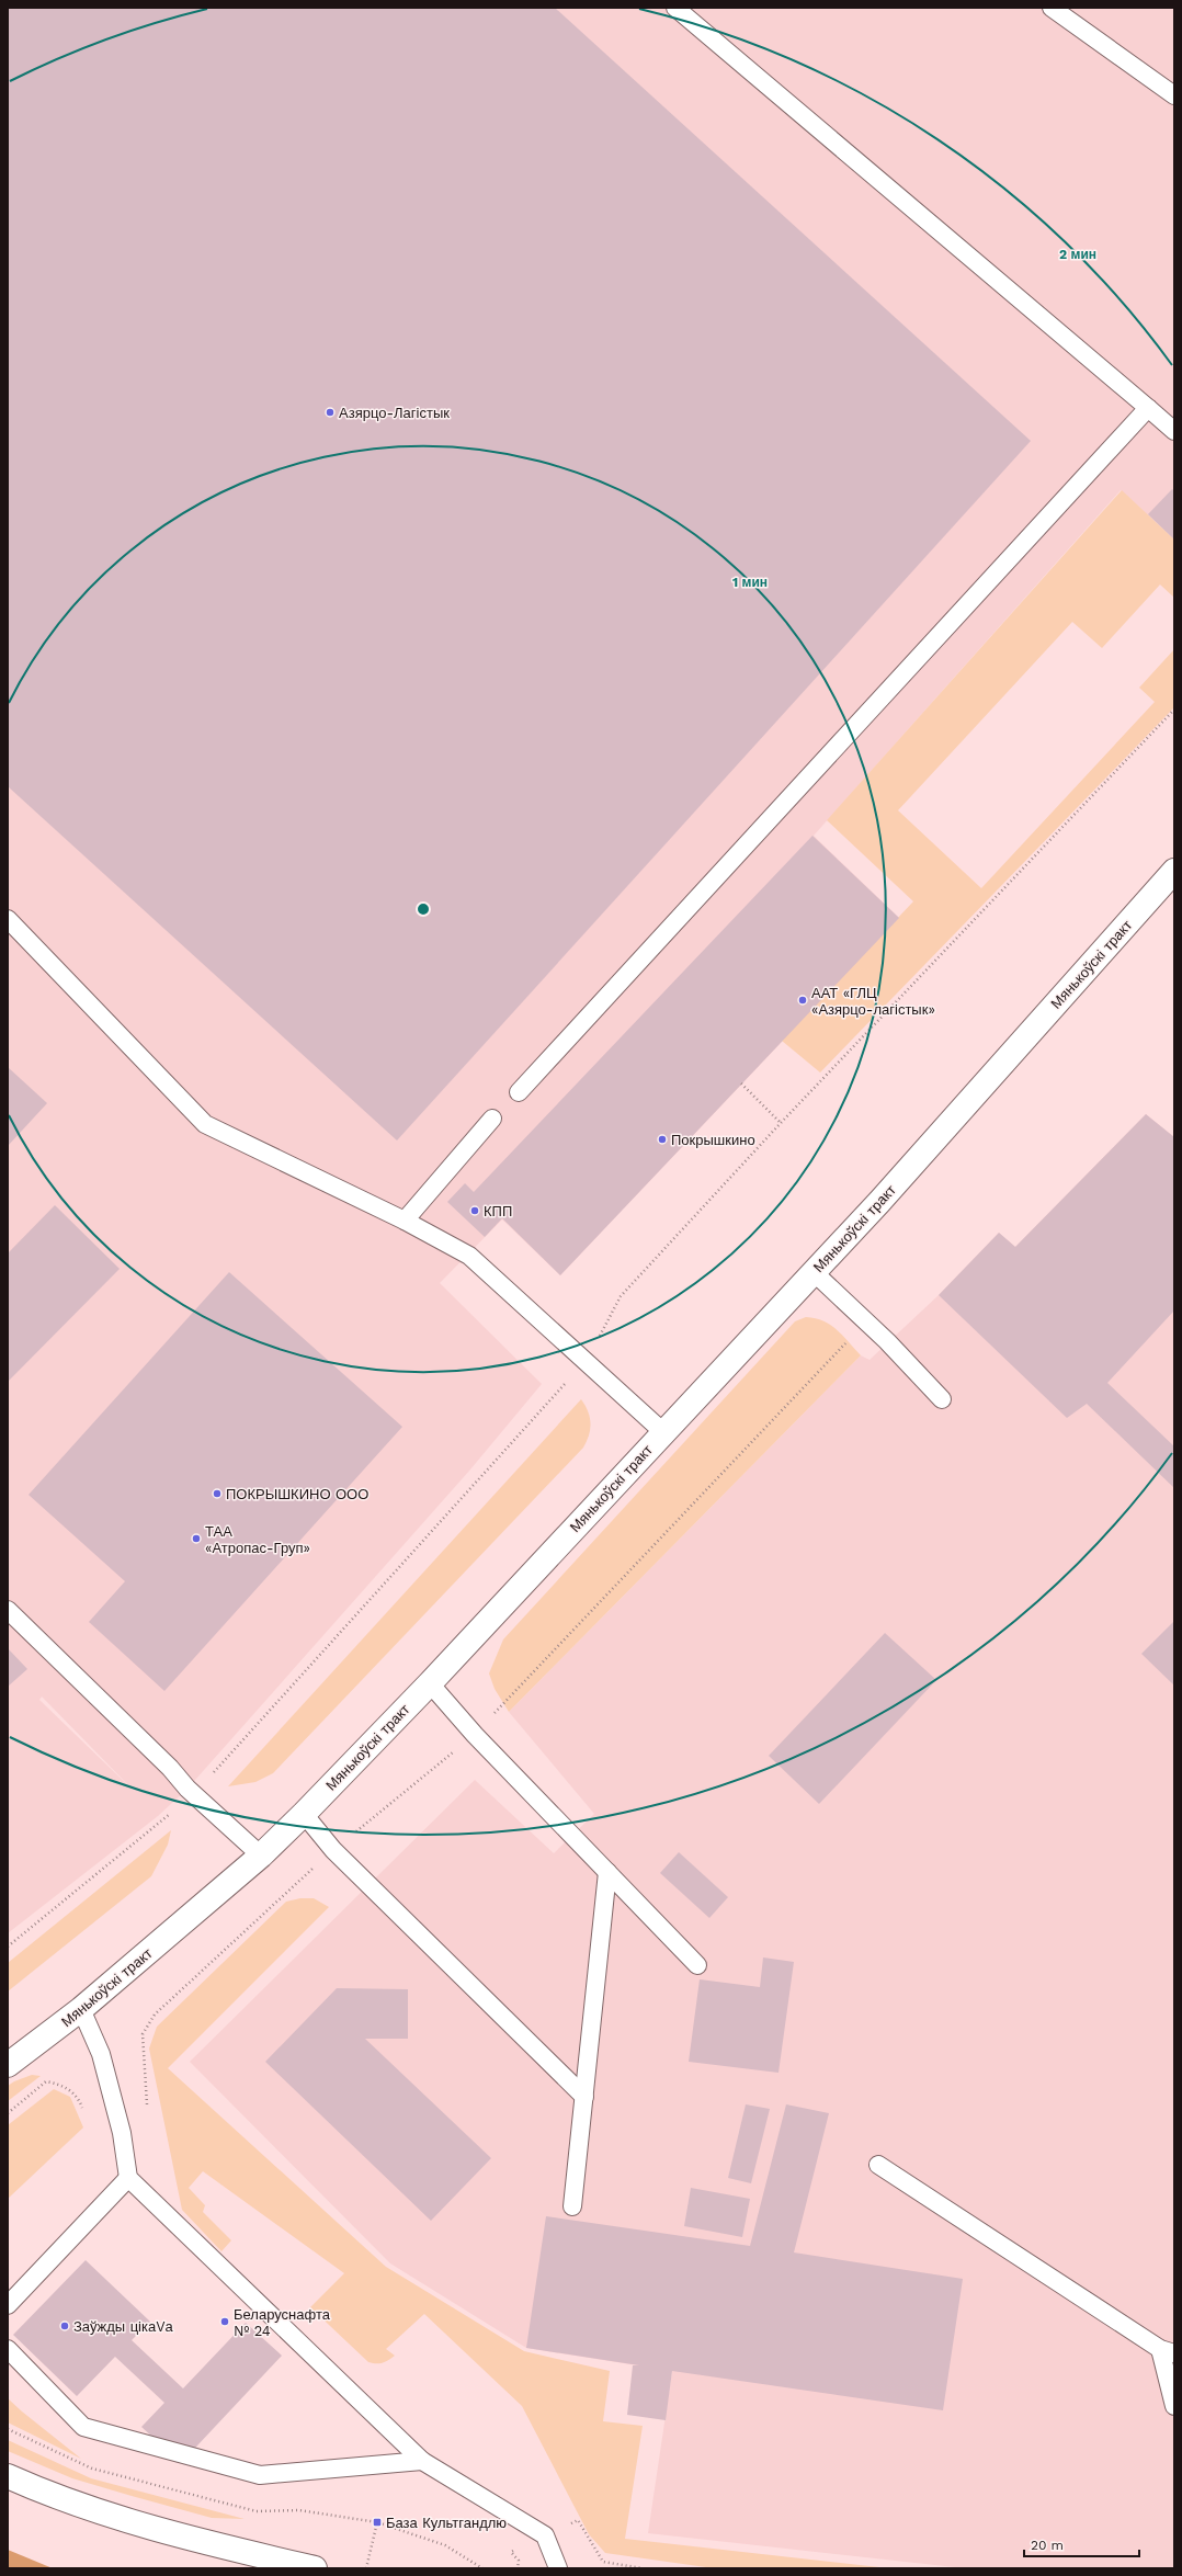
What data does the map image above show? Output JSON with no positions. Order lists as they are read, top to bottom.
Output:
{
  "streets": {
    "street": ["Мянькоўскі тракт"]
  },
  "places": {
    "other": [
      "Азярцо-Лагістык",
      "ААТ «ГЛЦ «Азярцо-лагістык»",
      "Покрышкино",
      "КПП",
      "ПОКРЫШКИНО ООО",
      "ТАА «Атропас-Груп»",
      "Беларуснафта № 24",
      "Заўжды цікаVа"
    ],
    "transit": ["База Культгандлю"]
  },
  "scale_bar": "20 m",
  "rings": ["2 мин", "1 мин"]
}
